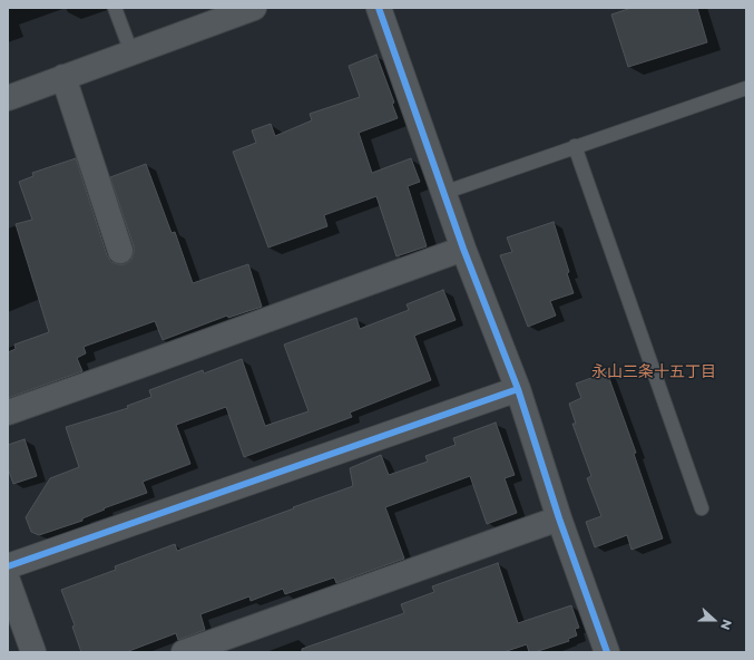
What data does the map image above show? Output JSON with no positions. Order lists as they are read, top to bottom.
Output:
{
  "districts": ["永山三条十五丁目"],
  "north": "right"
}
